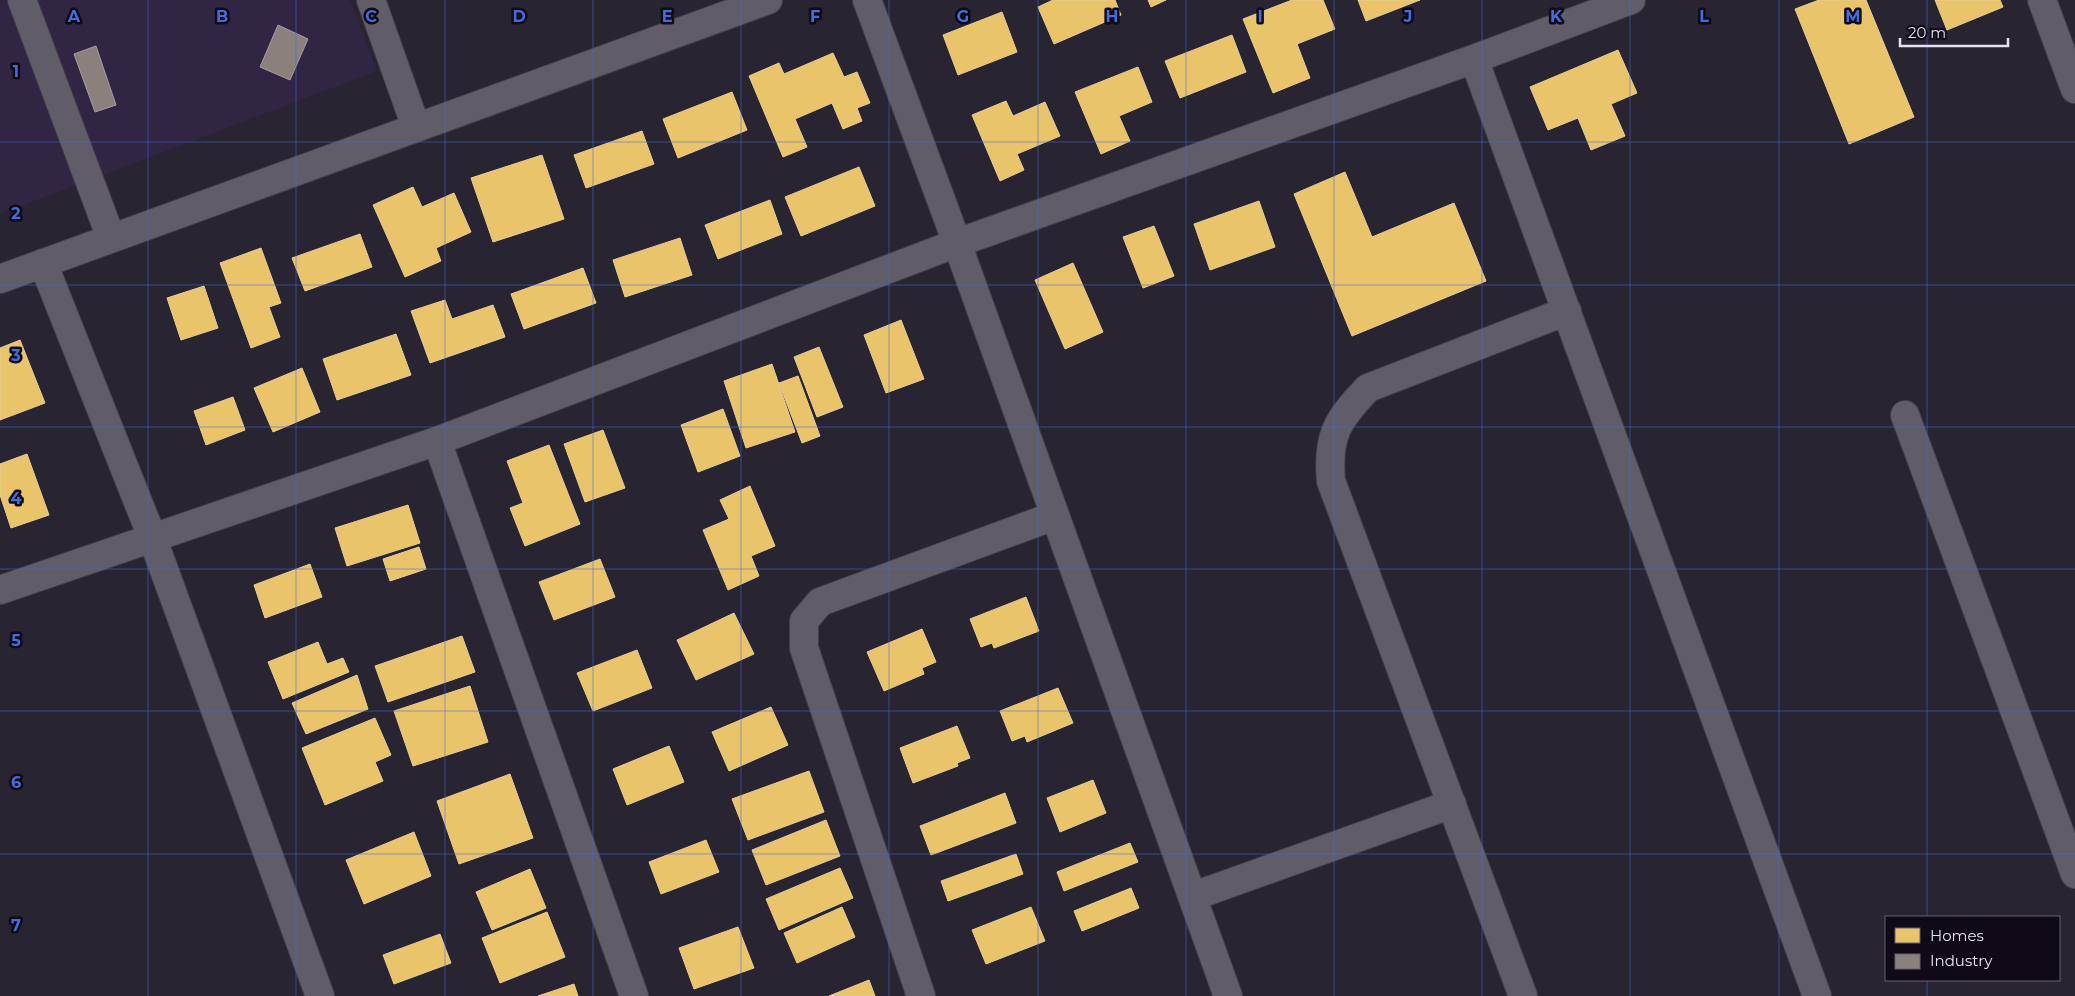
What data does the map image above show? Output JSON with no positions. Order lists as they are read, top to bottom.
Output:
{
  "legend": ["Homes", "Industry"],
  "scale_bar": "20 m",
  "grid": {
    "columns": [
      "A",
      "B",
      "C",
      "D",
      "E",
      "F",
      "G",
      "H",
      "I",
      "J",
      "K",
      "L",
      "M"
    ],
    "rows": [
      "1",
      "2",
      "3",
      "4",
      "5",
      "6",
      "7"
    ]
  }
}
